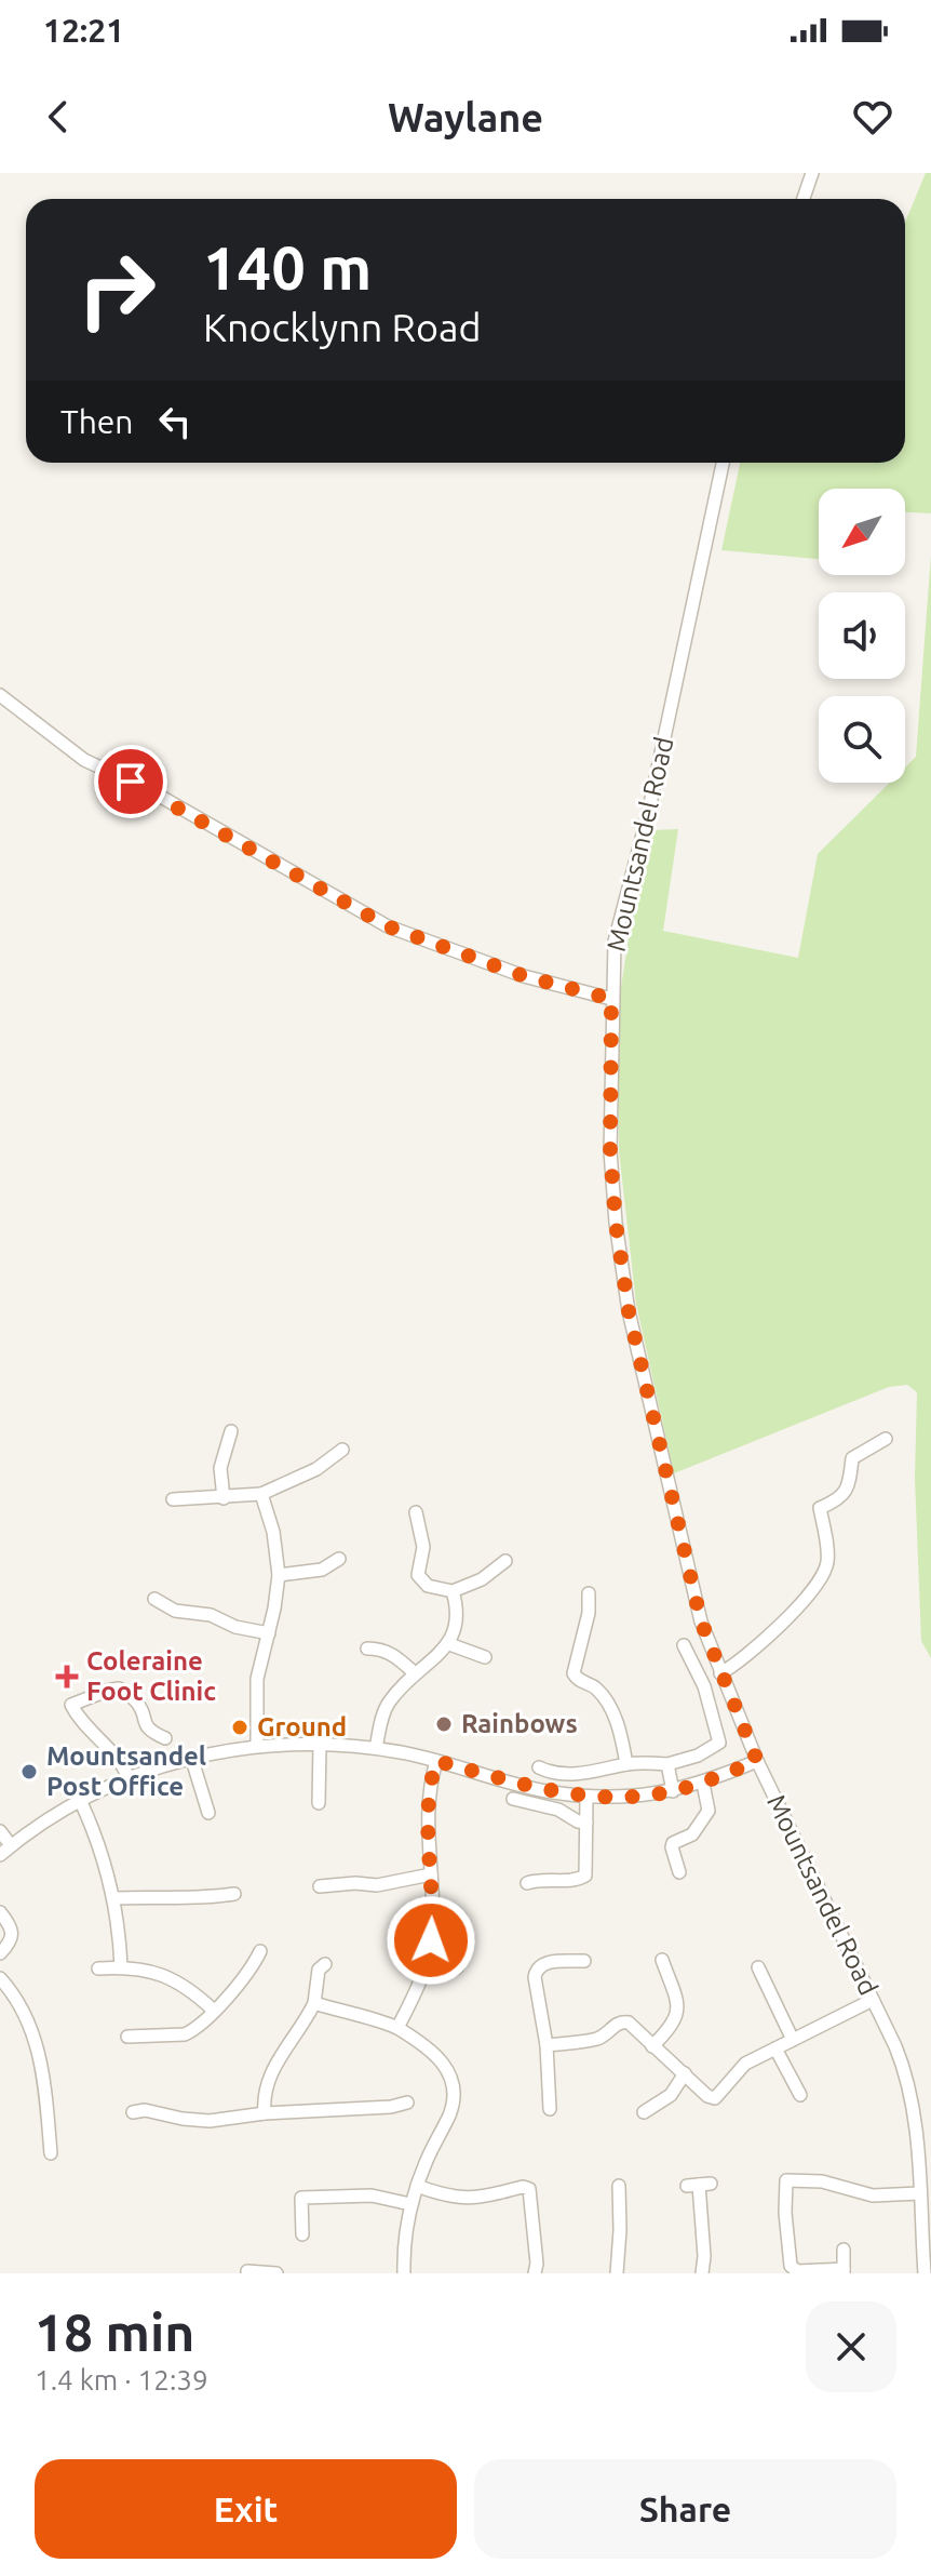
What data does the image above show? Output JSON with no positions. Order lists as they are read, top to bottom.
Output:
{
  "streets": {
    "street": ["Mountsandel Road"]
  },
  "places": {
    "health": ["Coleraine Foot Clinic"],
    "other": ["Rainbows", "Ground", "Mountsandel Post Office"]
  },
  "north": "bottom left",
  "page": {
    "status": "12:21",
    "header": "Waylane",
    "turn": ["140 m", "Knocklynn Road"],
    "then": "Then",
    "heading": ["18 min", "1.4 km · 12:39"],
    "buttons": ["Exit", "Share"]
  }
}
